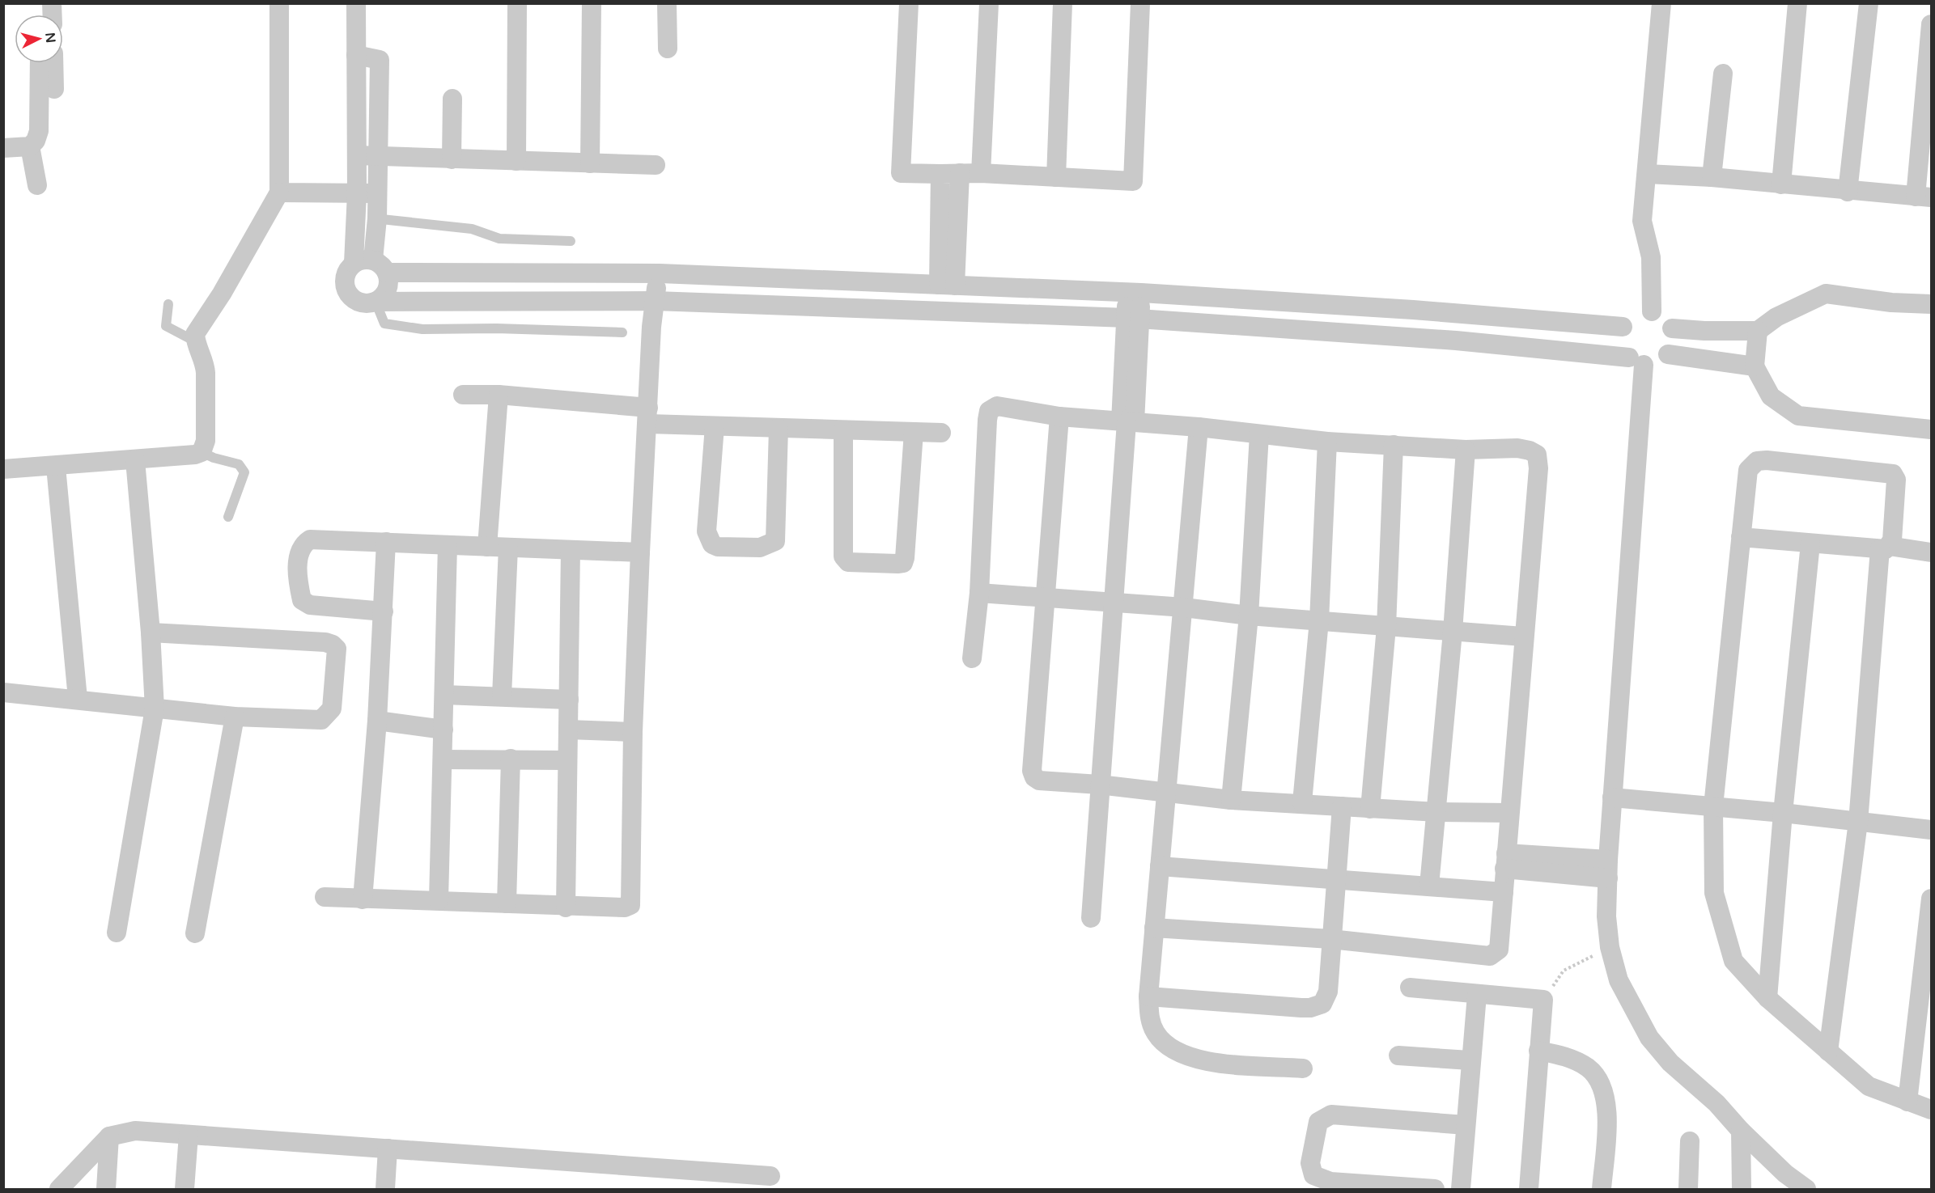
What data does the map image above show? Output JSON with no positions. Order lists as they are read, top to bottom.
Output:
{
  "north": "right"
}
